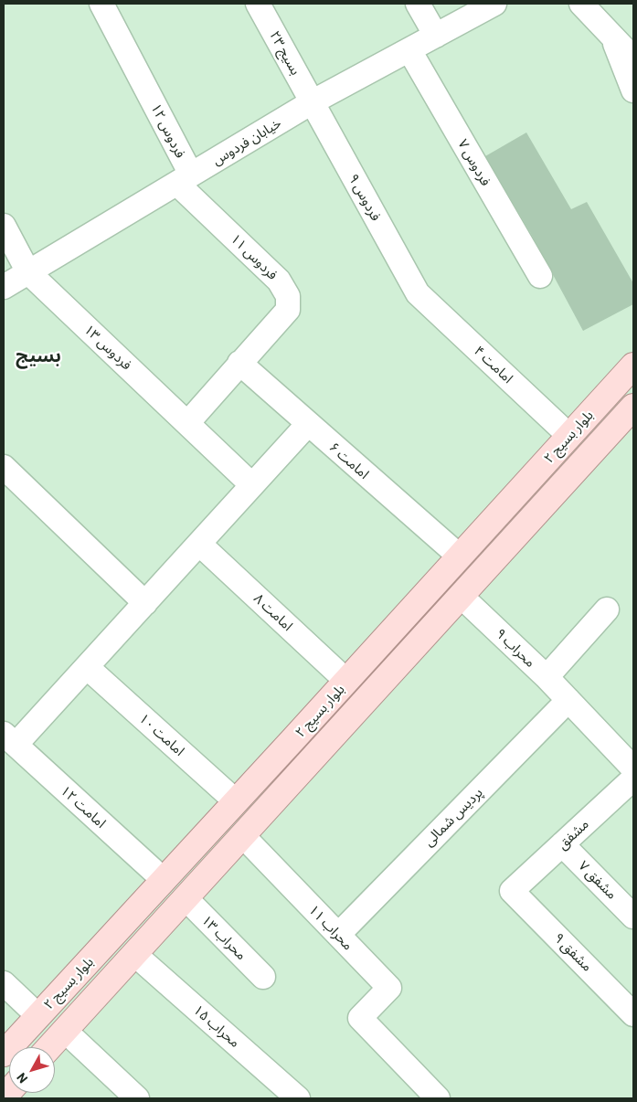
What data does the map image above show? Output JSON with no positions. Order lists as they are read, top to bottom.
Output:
{
  "streets": {
    "main road": ["بلوار بسیج ۲"],
    "street": [
      "۲۳ بسیج",
      "فردوس ۱۲",
      "خیابان فردوس",
      "فردوس ۷",
      "فردوس ۹",
      "فردوس ۱۱",
      "فردوس ۱۳",
      "امامت ۴",
      "امامت ۶",
      "امامت ۸",
      "محراب ۹",
      "امامت ۱۰",
      "امامت ۱۲",
      "پردیس شمالی",
      "مشفق",
      "مشفق ۷",
      "محراب ۱۱",
      "محراب ۱۳",
      "مشفق ۹",
      "محراب ۱۵"
    ]
  },
  "crossings": [
    ["۲۳ بسیج", "خیابان فردوس"],
    ["۲۳ بسیج", "فردوس ۹"],
    ["فردوس ۱۲", "خیابان فردوس"],
    ["فردوس ۱۲", "فردوس ۱۱"],
    ["خیابان فردوس", "فردوس ۷"],
    ["خیابان فردوس", "فردوس ۹"],
    ["خیابان فردوس", "فردوس ۱۱"],
    ["خیابان فردوس", "فردوس ۱۳"],
    ["فردوس ۹", "امامت ۴"],
    ["فردوس ۱۱", "فردوس ۱۳"],
    ["فردوس ۱۱", "امامت ۶"],
    ["امامت ۴", "بلوار بسیج ۲"],
    ["بلوار بسیج ۲", "امامت ۶"],
    ["بلوار بسیج ۲", "امامت ۸"],
    ["بلوار بسیج ۲", "محراب ۹"],
    ["بلوار بسیج ۲", "امامت ۱۰"],
    ["بلوار بسیج ۲", "امامت ۱۲"],
    ["بلوار بسیج ۲", "محراب ۱۱"],
    ["بلوار بسیج ۲", "محراب ۱۳"],
    ["بلوار بسیج ۲", "محراب ۱۵"],
    ["محراب ۹", "پردیس شمالی"],
    ["پردیس شمالی", "محراب ۱۱"],
    ["مشفق", "مشفق ۷"],
    ["مشفق", "مشفق ۹"]
  ],
  "districts": ["بسیج"],
  "north": "bottom left"
}
